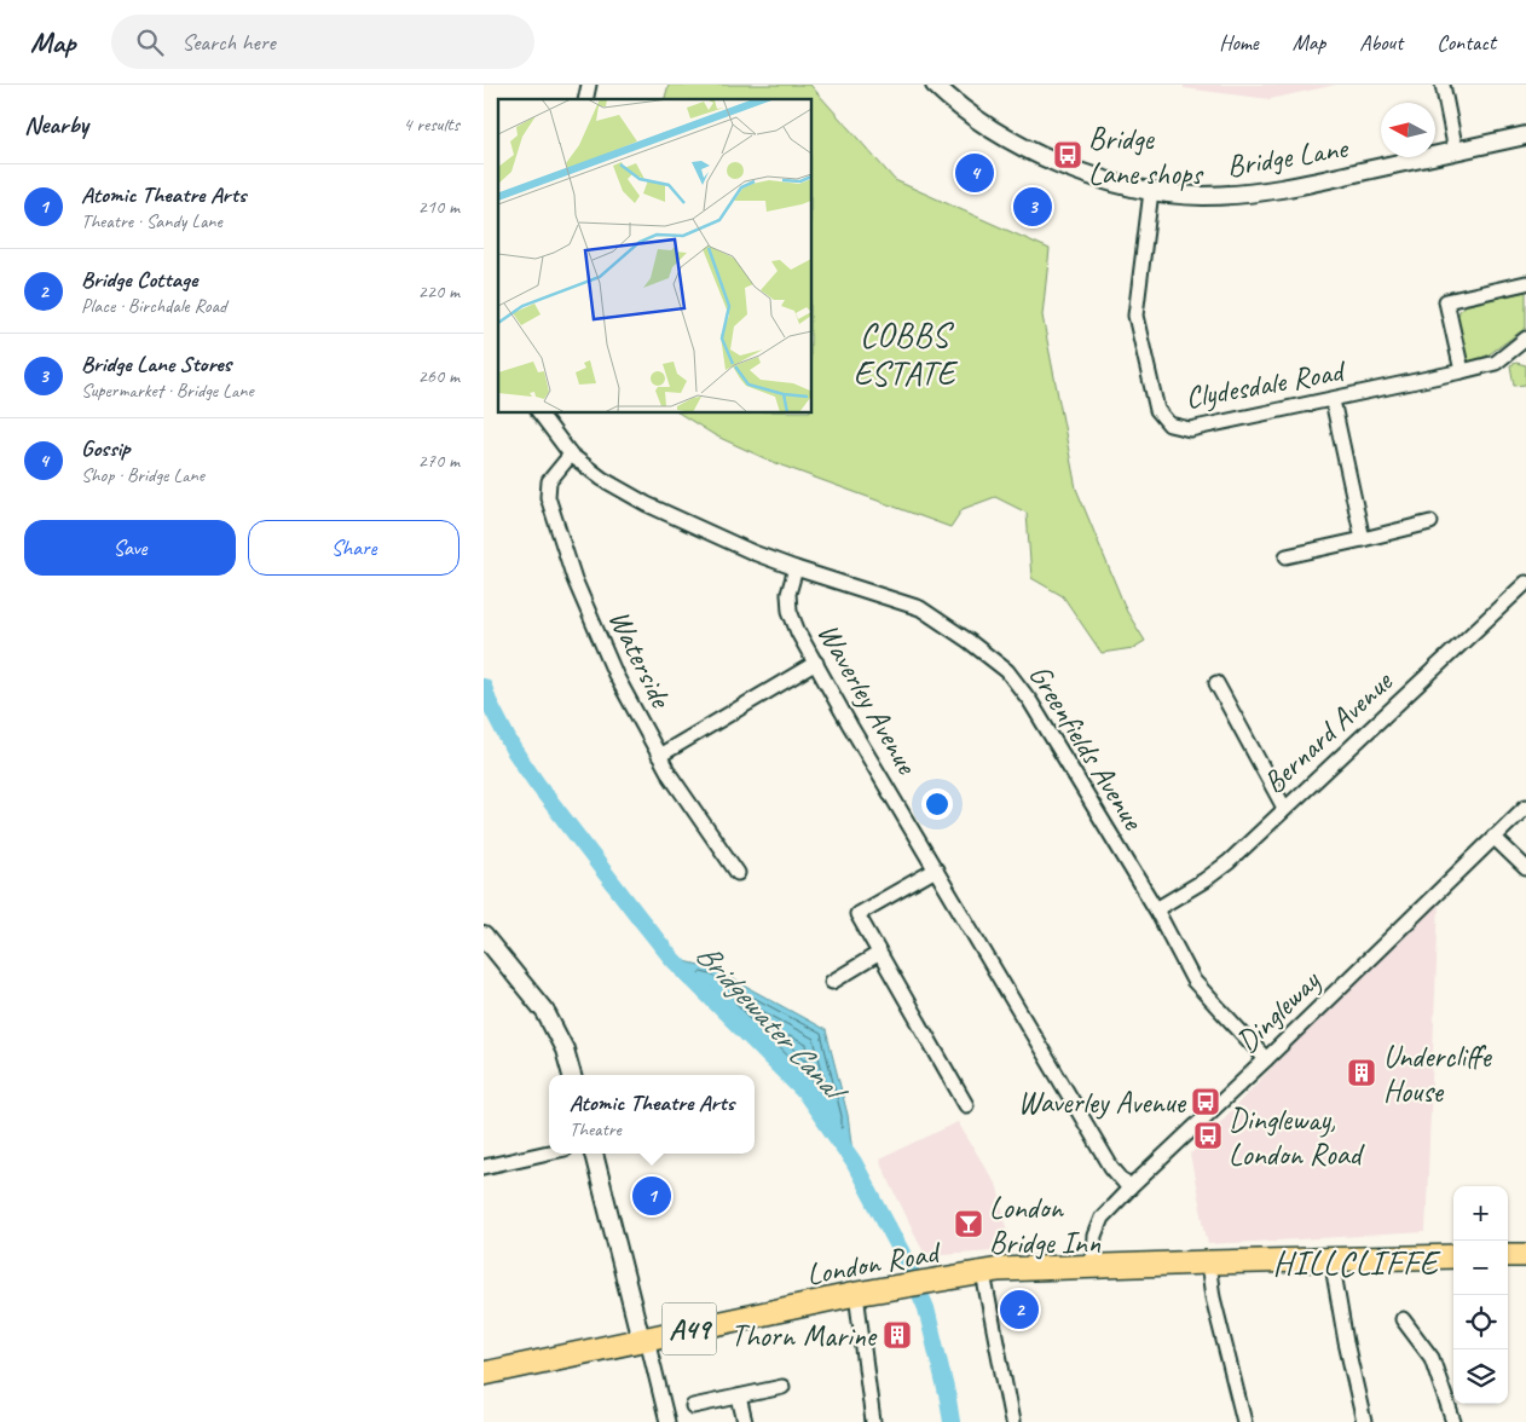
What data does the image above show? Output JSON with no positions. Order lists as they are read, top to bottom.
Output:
{
  "streets": {
    "highway": ["London Road", "A49"],
    "street": [
      "Bridge Lane",
      "Clydesdale Road",
      "Waterside",
      "Waverley Avenue",
      "Bernard Avenue",
      "Greenfields Avenue",
      "Dingleway"
    ]
  },
  "crossings": [
    ["Bridge Lane", "Clydesdale Road"],
    ["Waterside", "Greenfields Avenue"],
    ["Waverley Avenue", "Greenfields Avenue"],
    ["Waverley Avenue", "Dingleway"],
    ["Bernard Avenue", "Greenfields Avenue"],
    ["Greenfields Avenue", "Dingleway"],
    ["Dingleway", "London Road"]
  ],
  "districts": ["COBBS ESTATE", "HILLCLIFFE"],
  "water": ["Bridgewater Canal"],
  "places": {
    "bus stop": ["Bridge Lane shops", "Waverley Avenue", "Dingleway, London Road"],
    "building": ["Undercliffe House", "Thorn Marine"],
    "bar": ["London Bridge Inn"]
  },
  "north": "left",
  "page": {
    "header": "Map",
    "search": "Search here",
    "nav": [
      "Home",
      "Map",
      "About",
      "Contact"
    ],
    "heading": ["Nearby", "4 results"],
    "pins": [
      "4",
      "3",
      "1",
      "2"
    ],
    "list": [
      {
        "mark": "1",
        "name": "Atomic Theatre Arts",
        "note": "Theatre · Sandy Lane",
        "value": "210 m"
      },
      {
        "mark": "2",
        "name": "Bridge Cottage",
        "note": "Place · Birchdale Road",
        "value": "220 m"
      },
      {
        "mark": "3",
        "name": "Bridge Lane Stores",
        "note": "Supermarket · Bridge Lane",
        "value": "260 m"
      },
      {
        "mark": "4",
        "name": "Gossip",
        "note": "Shop · Bridge Lane",
        "value": "270 m"
      }
    ],
    "buttons": ["Save", "Share"],
    "popup": ["Atomic Theatre Arts", "Theatre"],
    "map_buttons": ["+", "−"]
  }
}
